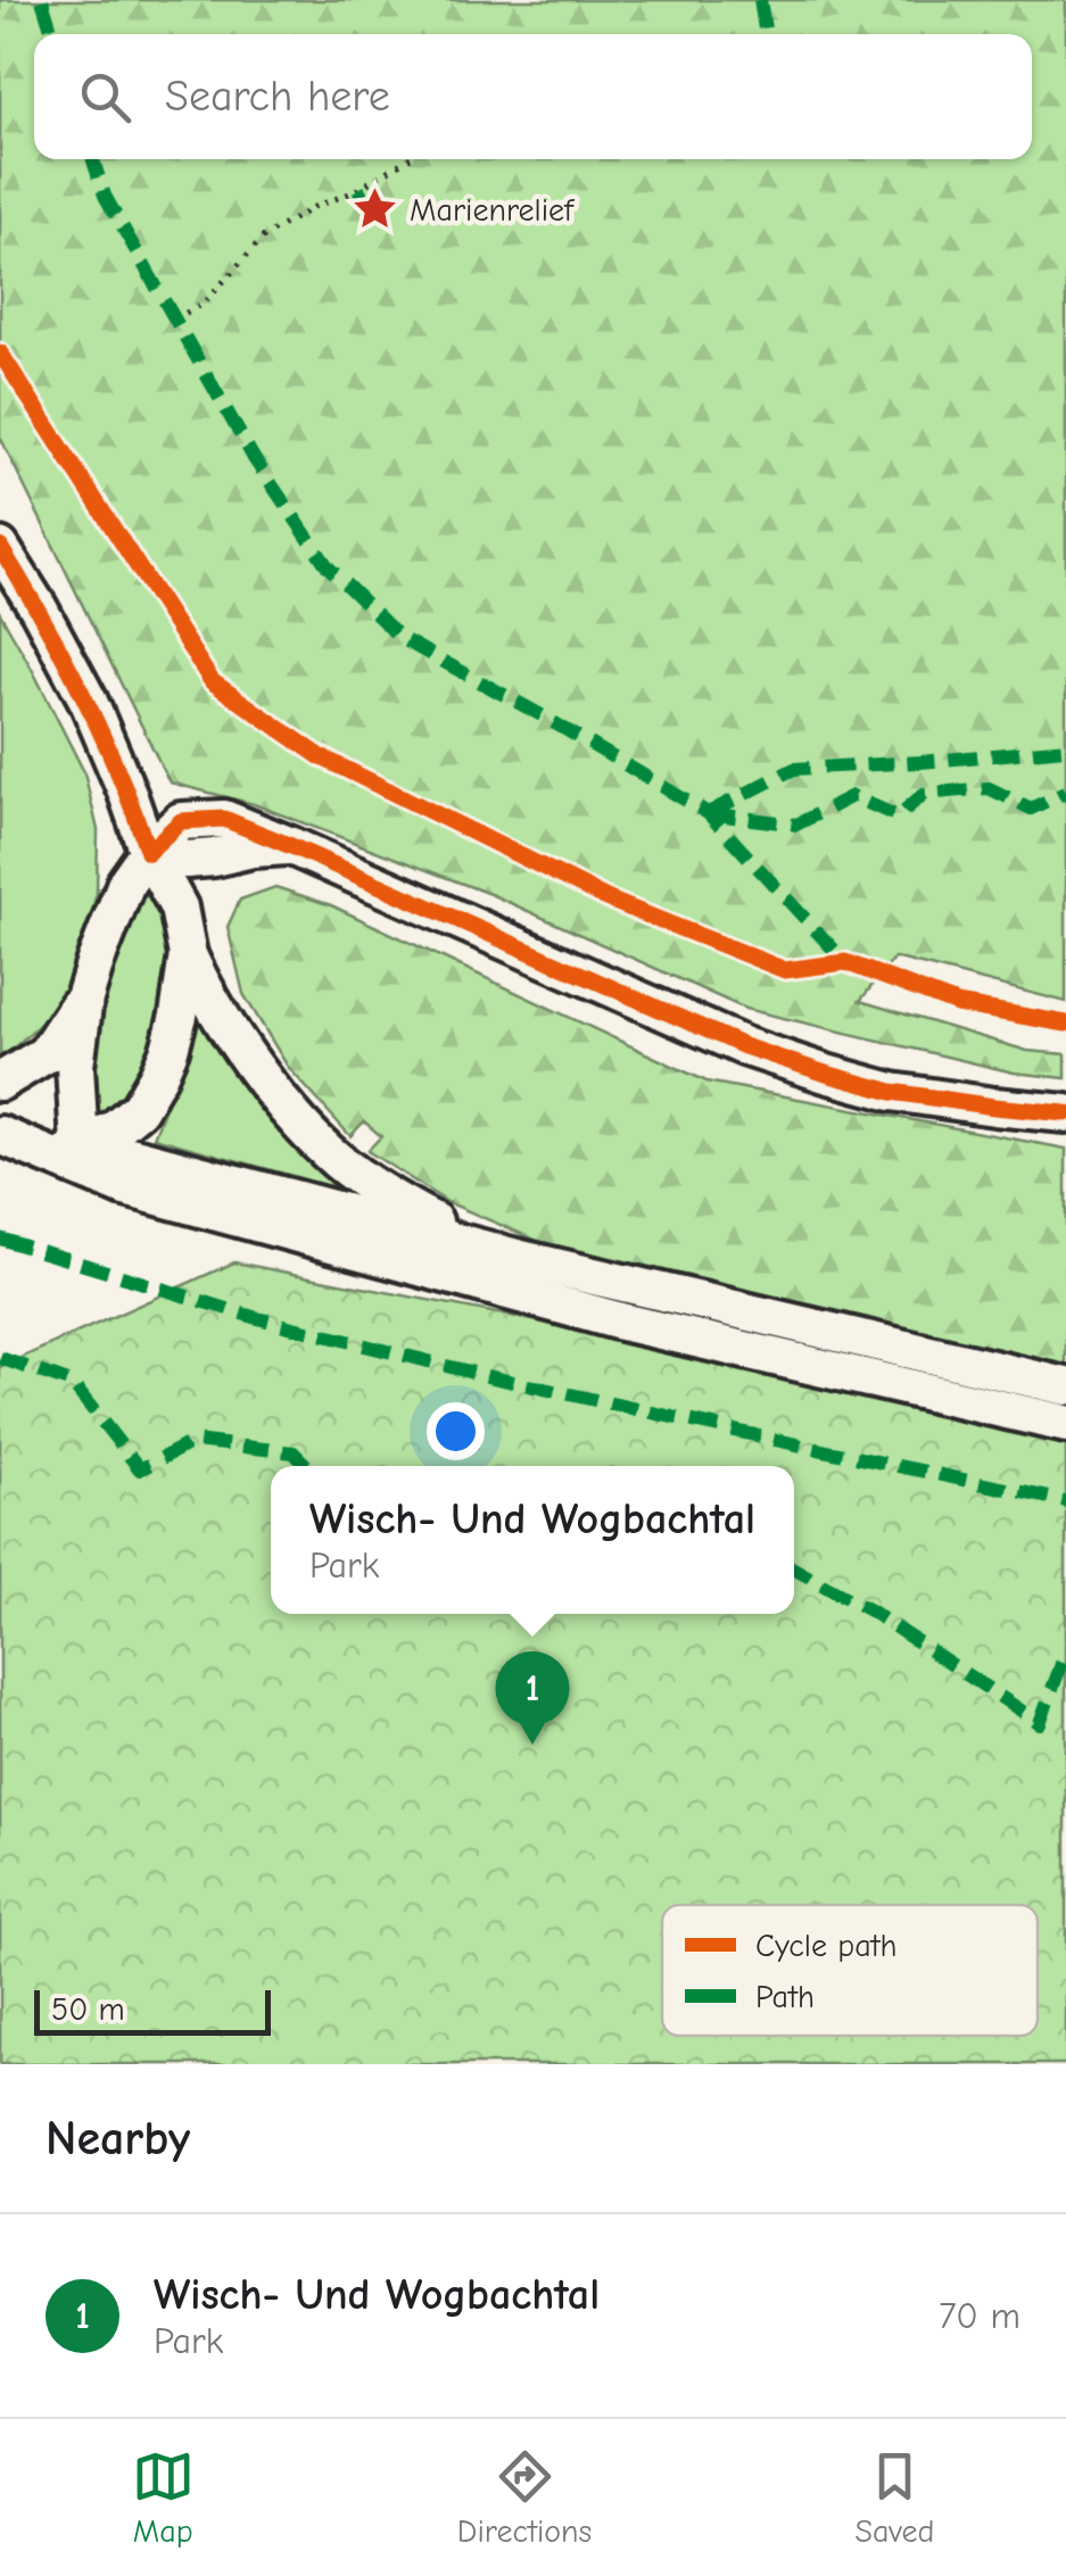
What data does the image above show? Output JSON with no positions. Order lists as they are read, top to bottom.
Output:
{
  "places": {
    "place": ["Marienrelief"]
  },
  "legend": ["Cycle path", "Path"],
  "scale_bar": "50 m",
  "page": {
    "search": "Search here",
    "popup": ["Wisch- Und Wogbachtal", "Park"],
    "pins": "1",
    "scale": "50 m",
    "heading": "Nearby",
    "list": [
      {
        "mark": "1",
        "name": "Wisch- Und Wogbachtal",
        "note": "Park",
        "value": "70 m"
      }
    ],
    "nav": ["Map", "Directions", "Saved"]
  }
}
